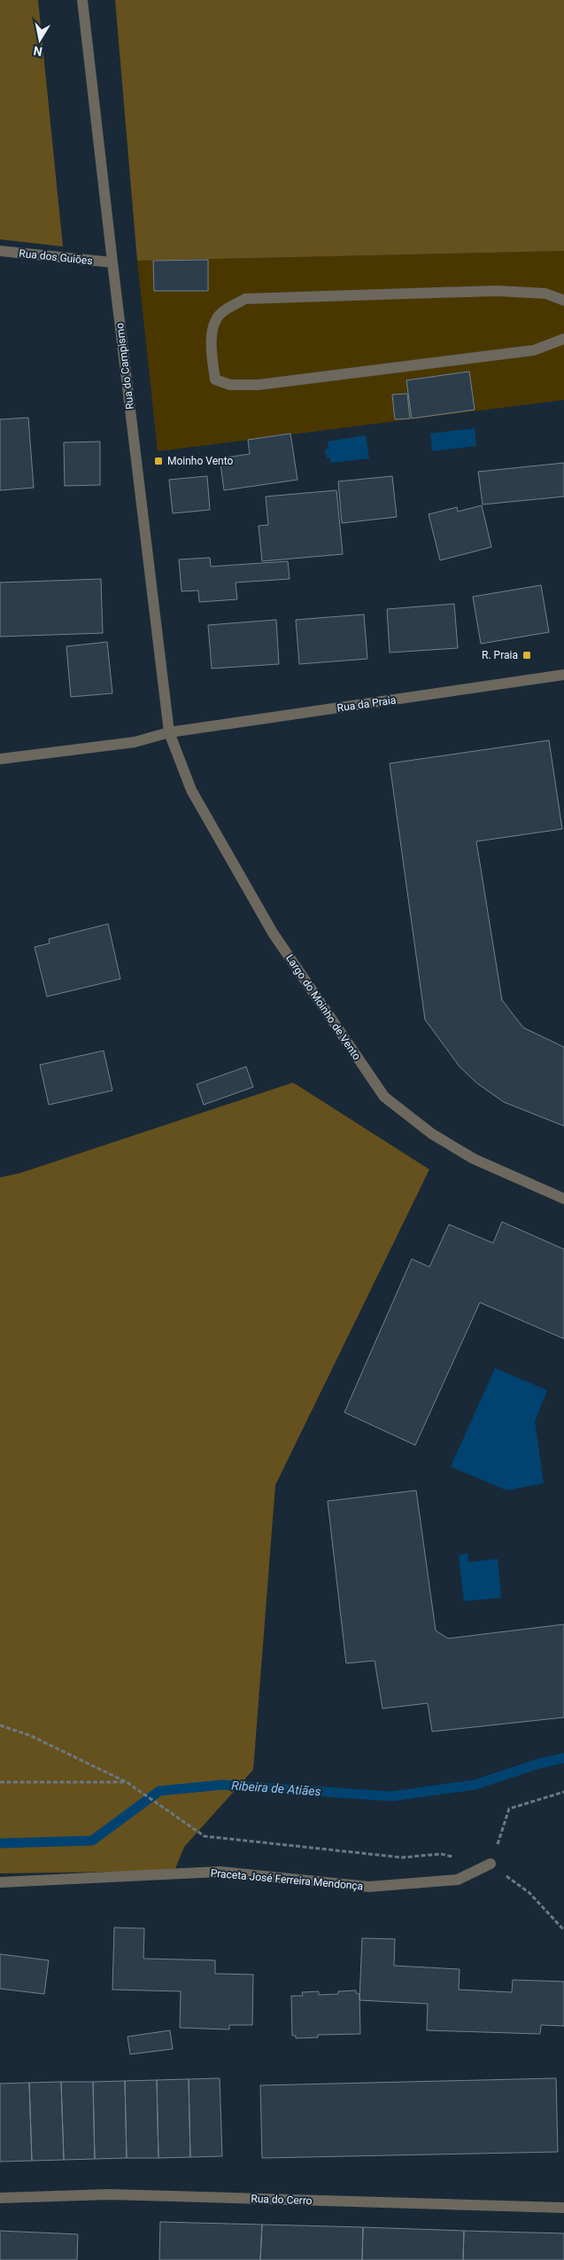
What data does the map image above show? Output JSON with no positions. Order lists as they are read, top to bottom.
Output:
{
  "streets": {
    "street": [
      "Rua dos Guiões",
      "Rua do Campismo",
      "Rua da Praia",
      "Largo do Moinho de Vento",
      "Praceta José Ferreira Mendonça",
      "Rua do Cerro"
    ]
  },
  "crossings": [
    ["Rua dos Guiões", "Rua do Campismo"],
    ["Rua do Campismo", "Rua da Praia"],
    ["Rua do Campismo", "Largo do Moinho de Vento"],
    ["Rua da Praia", "Largo do Moinho de Vento"]
  ],
  "water": ["Ribeira de Atiães"],
  "places": {
    "transit": ["Moinho Vento", "R. Praia"]
  },
  "north": "bottom"
}
